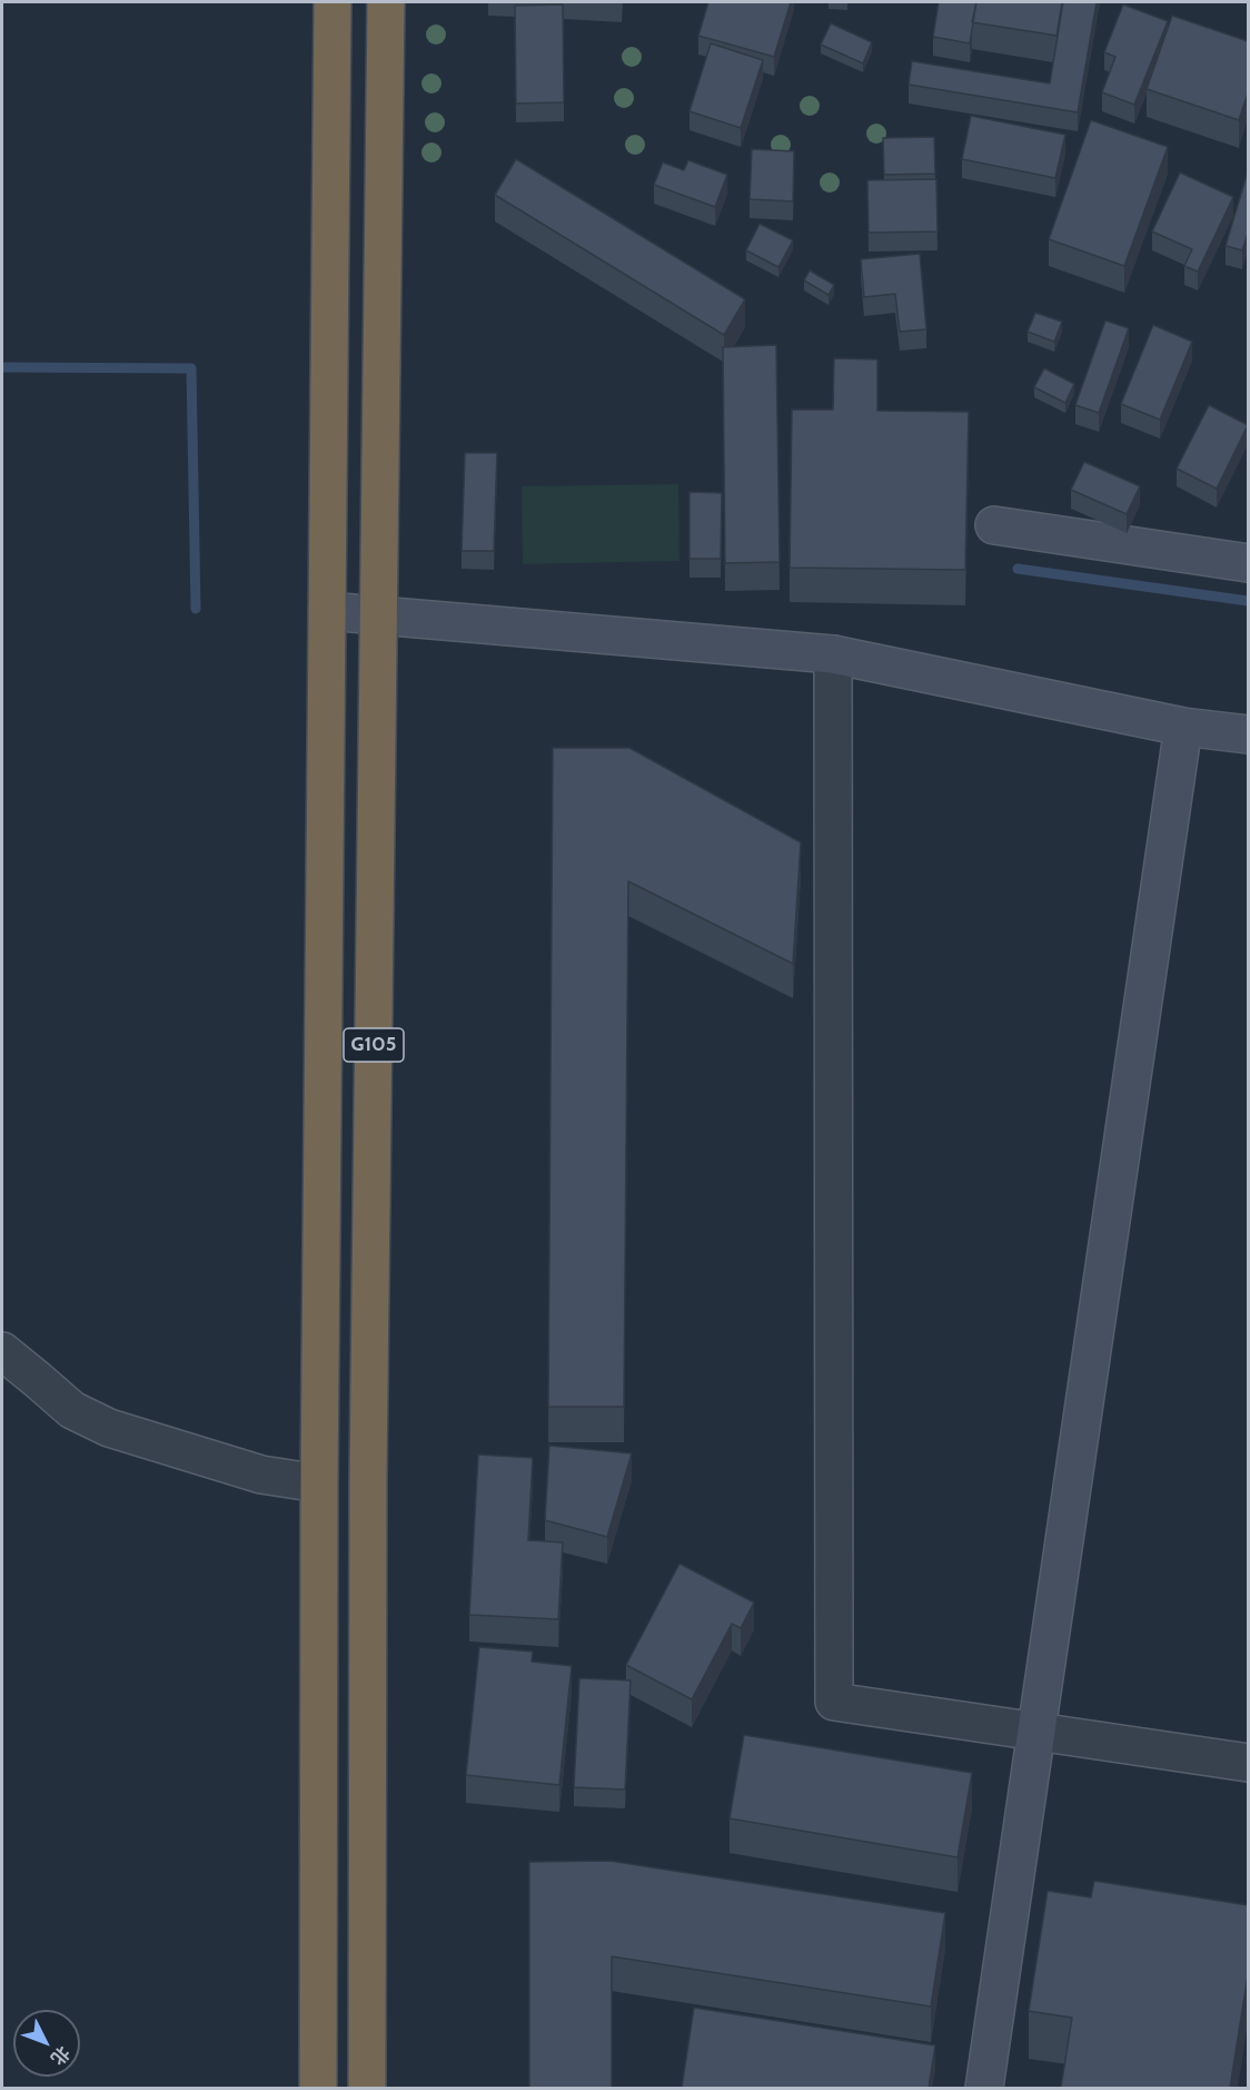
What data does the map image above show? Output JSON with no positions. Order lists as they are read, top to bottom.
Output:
{
  "streets": {
    "highway": ["G105"]
  },
  "north": "bottom right"
}
